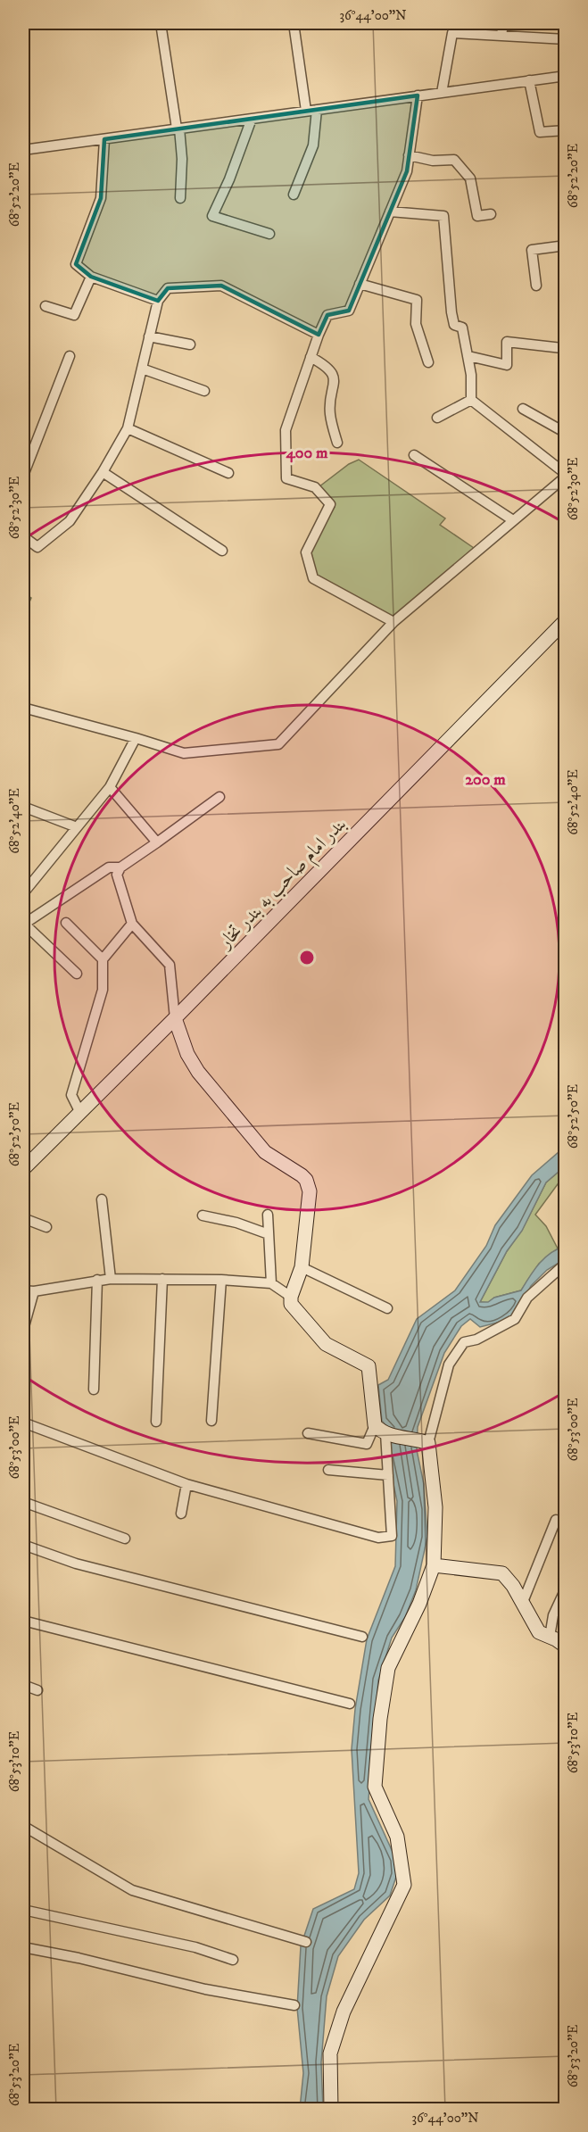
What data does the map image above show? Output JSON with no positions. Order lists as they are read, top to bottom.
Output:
{
  "streets": {
    "street": ["بندر امام صاحب به بندر تخار"]
  },
  "coordinates": [
    "36°44'00\"N",
    "68°52'20\"E",
    "68°52'30\"E",
    "68°52'40\"E",
    "68°52'50\"E",
    "68°53'00\"E",
    "68°53'10\"E",
    "68°53'20\"E"
  ],
  "rings": ["400 m", "200 m"]
}
